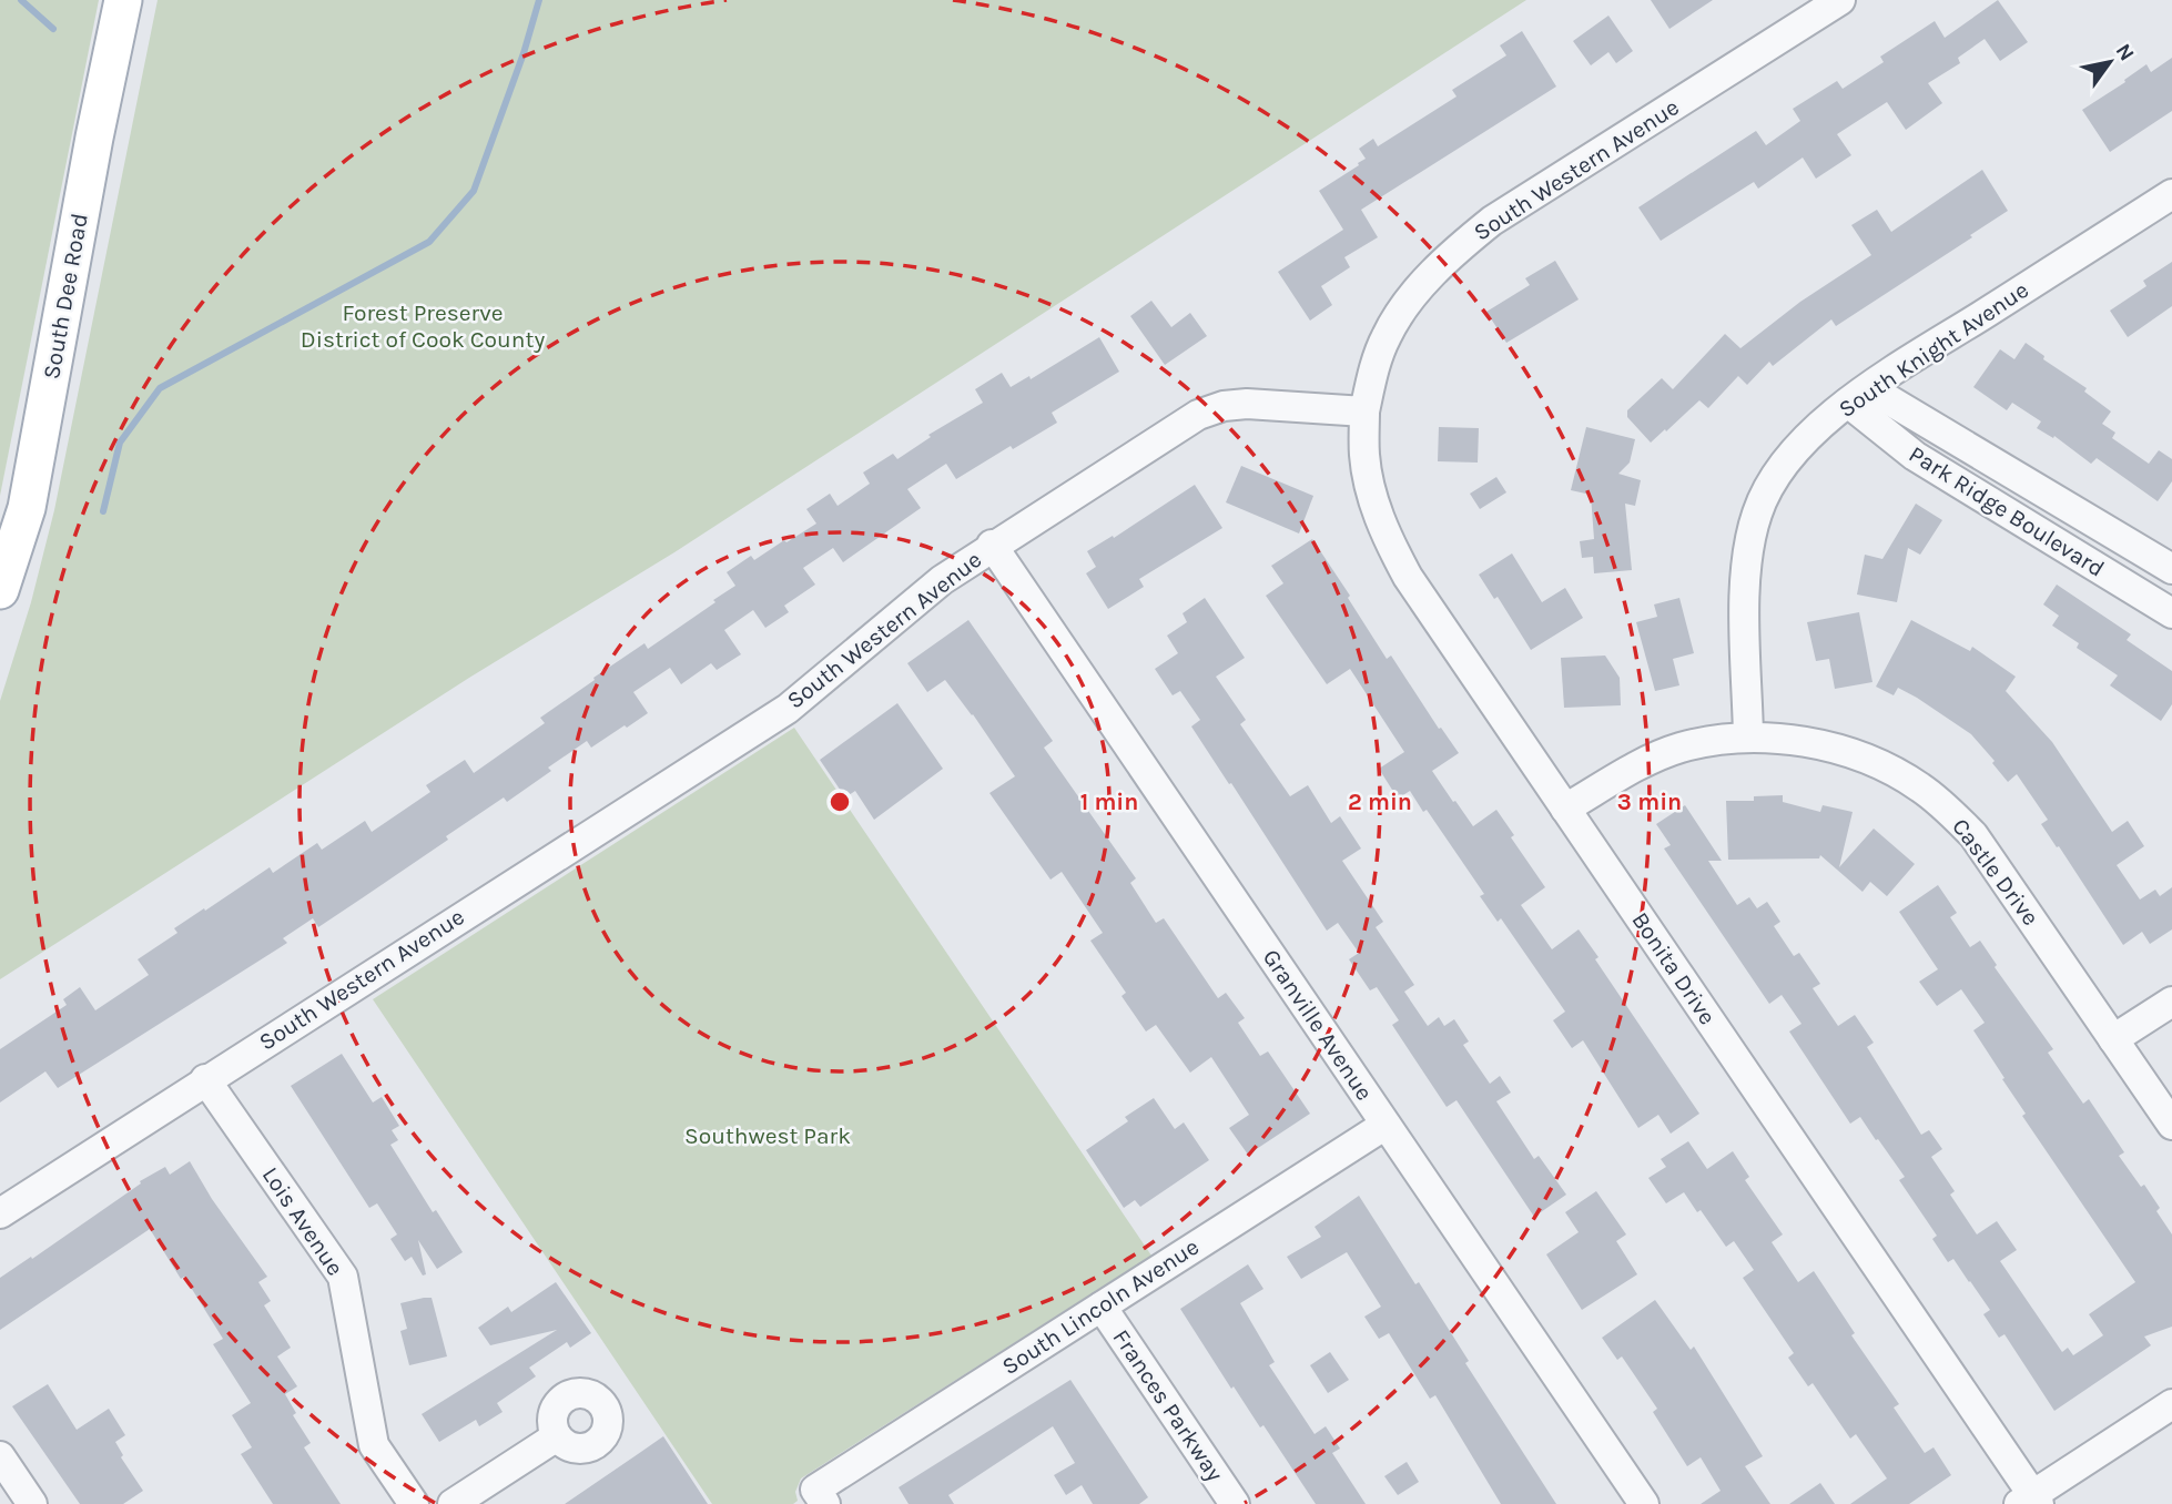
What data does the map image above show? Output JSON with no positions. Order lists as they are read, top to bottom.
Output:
{
  "streets": {
    "main road": ["South Dee Road"],
    "street": [
      "South Western Avenue",
      "South Knight Avenue",
      "Park Ridge Boulevard",
      "Castle Drive",
      "Bonita Drive",
      "Granville Avenue",
      "Lois Avenue",
      "South Lincoln Avenue",
      "Frances Parkway"
    ]
  },
  "crossings": [
    ["South Western Avenue", "Bonita Drive"],
    ["South Western Avenue", "Granville Avenue"],
    ["South Western Avenue", "Lois Avenue"],
    ["South Knight Avenue", "Park Ridge Boulevard"],
    ["South Knight Avenue", "Castle Drive"],
    ["Castle Drive", "Bonita Drive"],
    ["Granville Avenue", "South Lincoln Avenue"],
    ["South Lincoln Avenue", "Frances Parkway"]
  ],
  "parks": ["Forest Preserve District of Cook County", "Southwest Park"],
  "north": "top right",
  "rings": ["1 min", "2 min", "3 min"]
}
